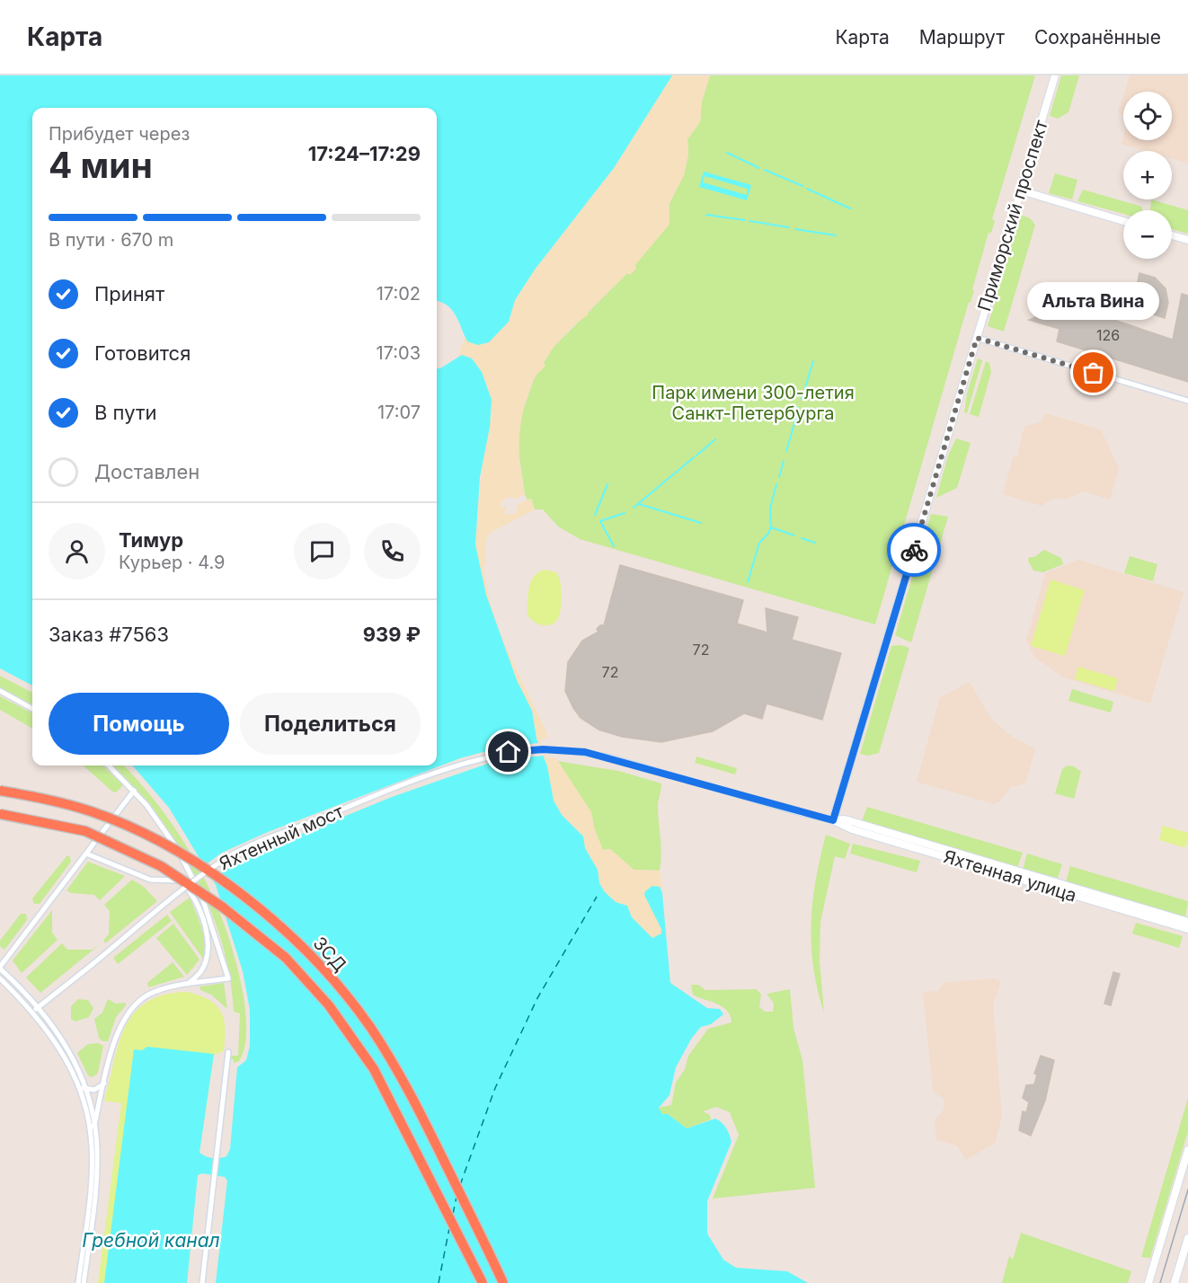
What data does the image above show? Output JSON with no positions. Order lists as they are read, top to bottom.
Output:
{
  "streets": {
    "highway": ["ЗСД"],
    "street": ["Приморский проспект", "Яхтенный мост", "Яхтенная улица"]
  },
  "crossings": [
    ["Приморский проспект", "Яхтенная улица"],
    ["Яхтенный мост", "Яхтенная улица"]
  ],
  "water": ["Гребной канал"],
  "parks": ["Парк имени 300-летия Санкт-Петербурга"],
  "places": ["Альта Вина"],
  "house_numbers": ["126", "72", "72"],
  "page": {
    "header": "Карта",
    "nav": ["Карта", "Маршрут", "Сохранённые"],
    "map_buttons": ["+", "−"],
    "heading": ["4 мин", "Прибудет через", "17:24–17:29"],
    "panel": [
      "Тимур",
      "Курьер · 4.9",
      "Заказ #7563",
      "939 ₽"
    ],
    "bar": "В пути · 670 m",
    "list": [
      ["Принят", "17:02"],
      ["Готовится", "17:03"],
      ["В пути", "17:07"],
      "Доставлен"
    ],
    "bubble": "Альта Вина",
    "buttons": ["Помощь", "Поделиться"]
  }
}
